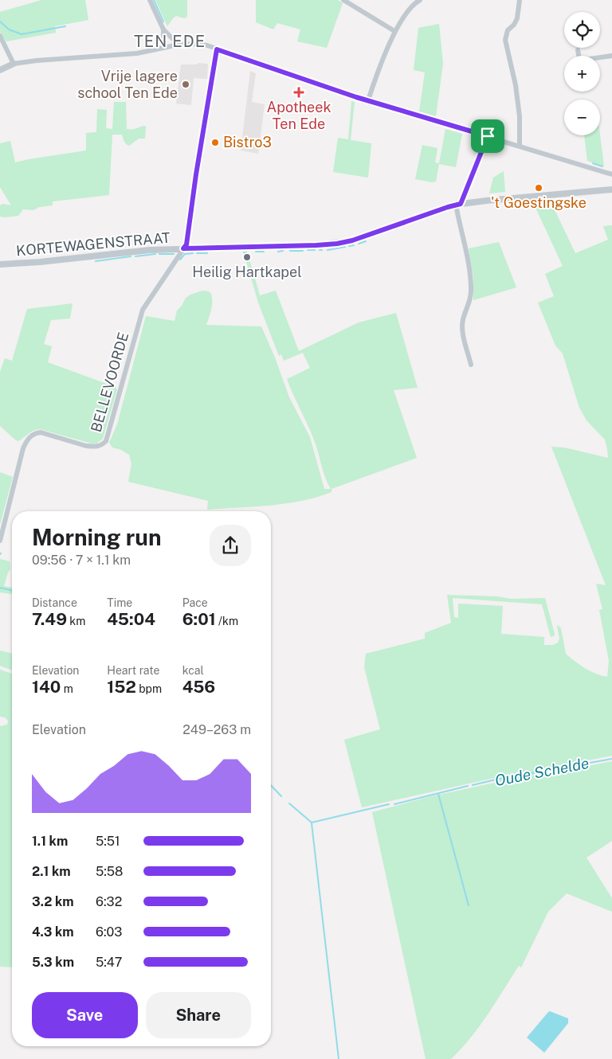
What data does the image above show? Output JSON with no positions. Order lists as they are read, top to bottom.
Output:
{
  "streets": {
    "street": ["KORTEWAGENSTRAAT", "BELLEVOORDE"]
  },
  "crossings": [
    ["KORTEWAGENSTRAAT", "BELLEVOORDE"]
  ],
  "districts": ["TEN EDE"],
  "water": ["Oude Schelde"],
  "places": {
    "other": [
      "Vrije lagere school Ten Ede",
      "Bistro3",
      "'t Goestingske",
      "Heilig Hartkapel"
    ],
    "health": ["Apotheek Ten Ede"]
  },
  "page": {
    "map_buttons": ["+", "−"],
    "heading": ["Morning run", "09:56 · 7 × 1.1 km"],
    "stats": [
      ["Distance", "7.49 km"],
      ["Time", "45:04"],
      ["Pace", "6:01 /km"],
      ["Elevation", "140 m"],
      ["Heart rate", "152 bpm"],
      ["kcal", "456"]
    ],
    "chart": ["Elevation", "249–263 m"],
    "list": [
      {
        "name": "1.1 km",
        "note": "5:51"
      },
      {
        "name": "2.1 km",
        "note": "5:58"
      },
      {
        "name": "3.2 km",
        "note": "6:32"
      },
      {
        "name": "4.3 km",
        "note": "6:03"
      },
      {
        "name": "5.3 km",
        "note": "5:47"
      }
    ],
    "buttons": ["Save", "Share"]
  }
}
